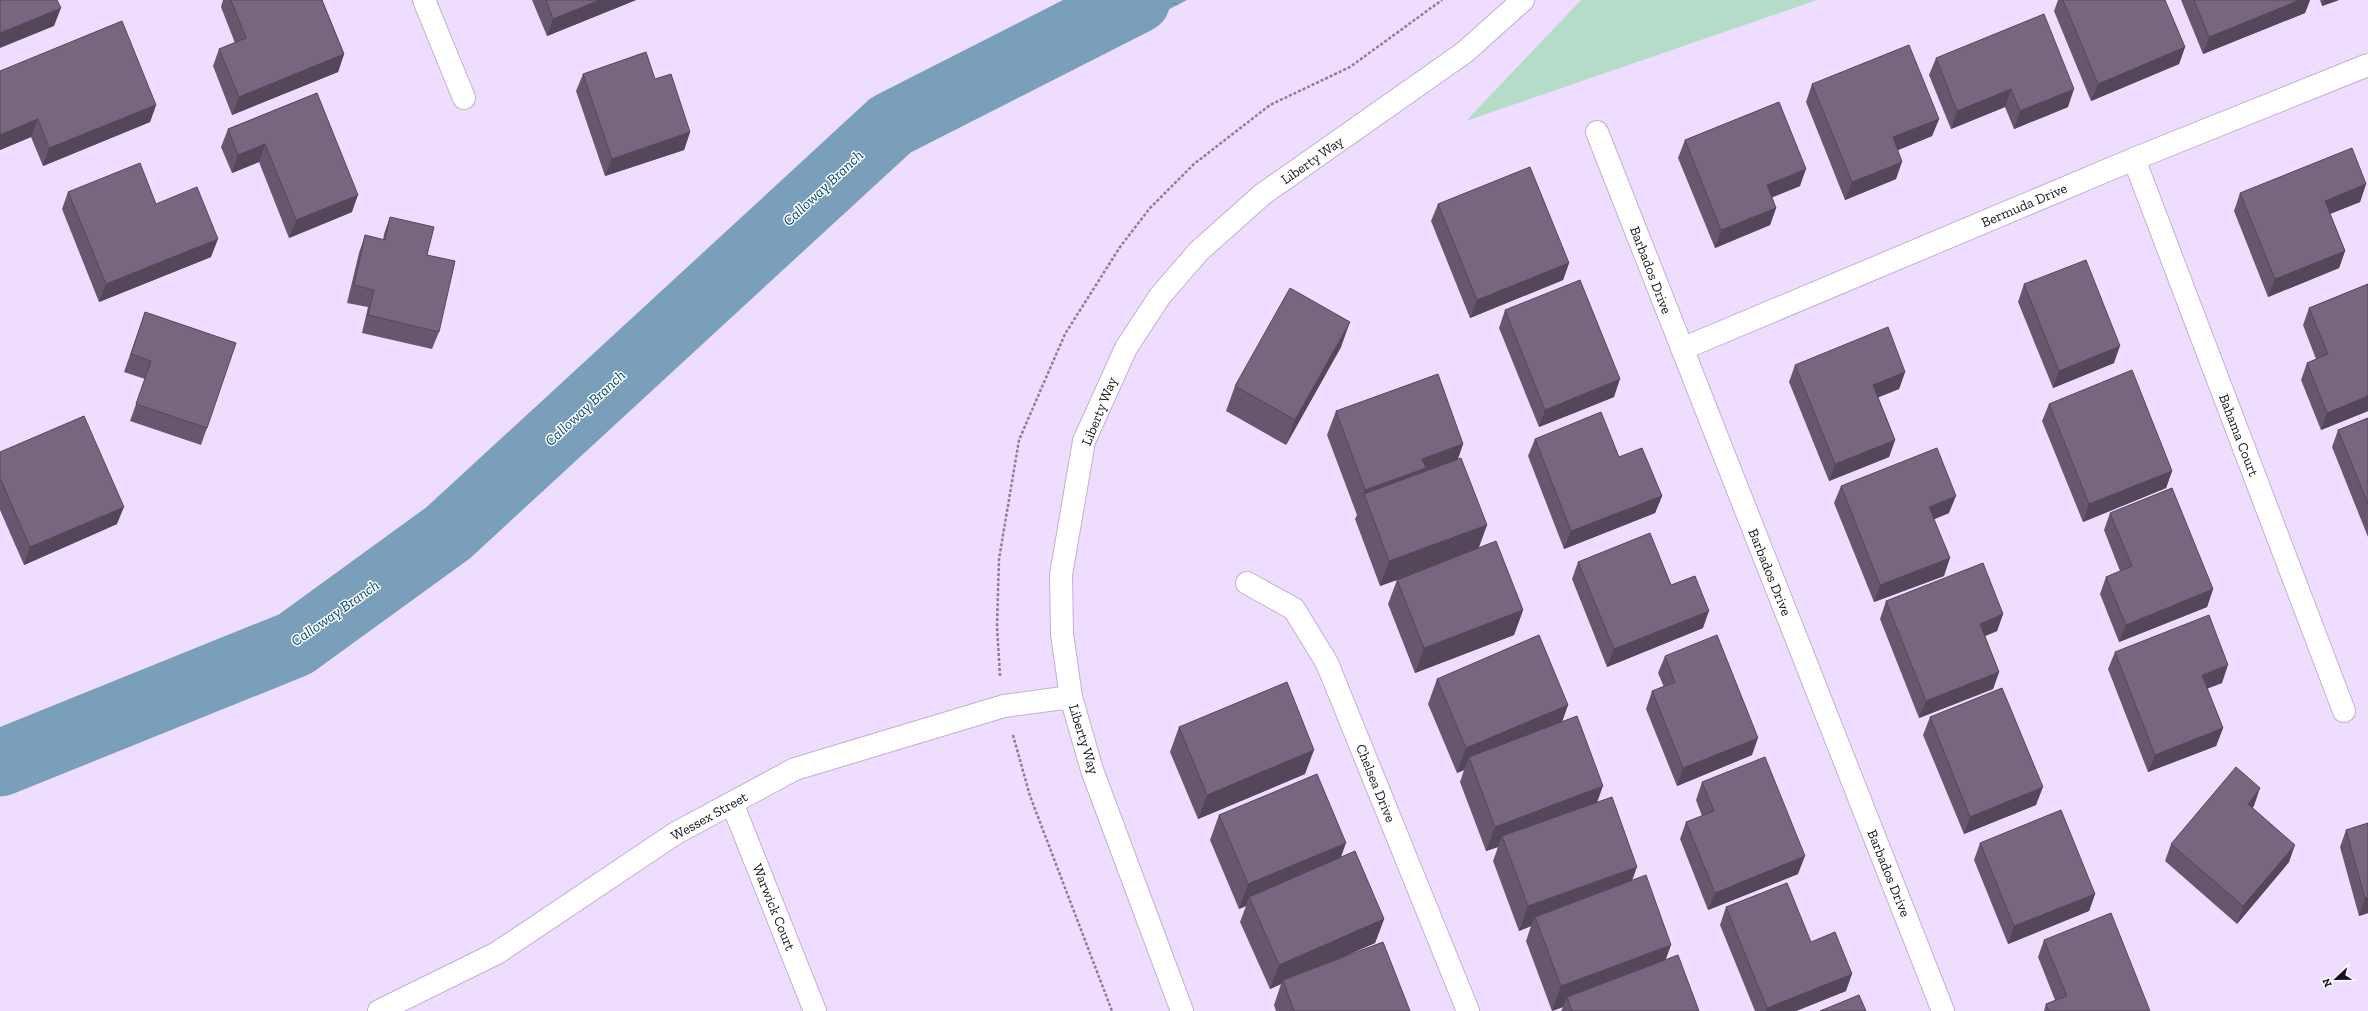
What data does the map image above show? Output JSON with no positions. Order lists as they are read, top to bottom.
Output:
{
  "streets": {
    "street": [
      "Liberty Way",
      "Bermuda Drive",
      "Barbados Drive",
      "Bahama Court",
      "Chelsea Drive",
      "Wessex Street",
      "Warwick Court"
    ]
  },
  "crossings": [
    ["Liberty Way", "Wessex Street"],
    ["Bermuda Drive", "Barbados Drive"],
    ["Bermuda Drive", "Bahama Court"],
    ["Wessex Street", "Warwick Court"]
  ],
  "water": ["Calloway Branch"],
  "north": "left"
}
